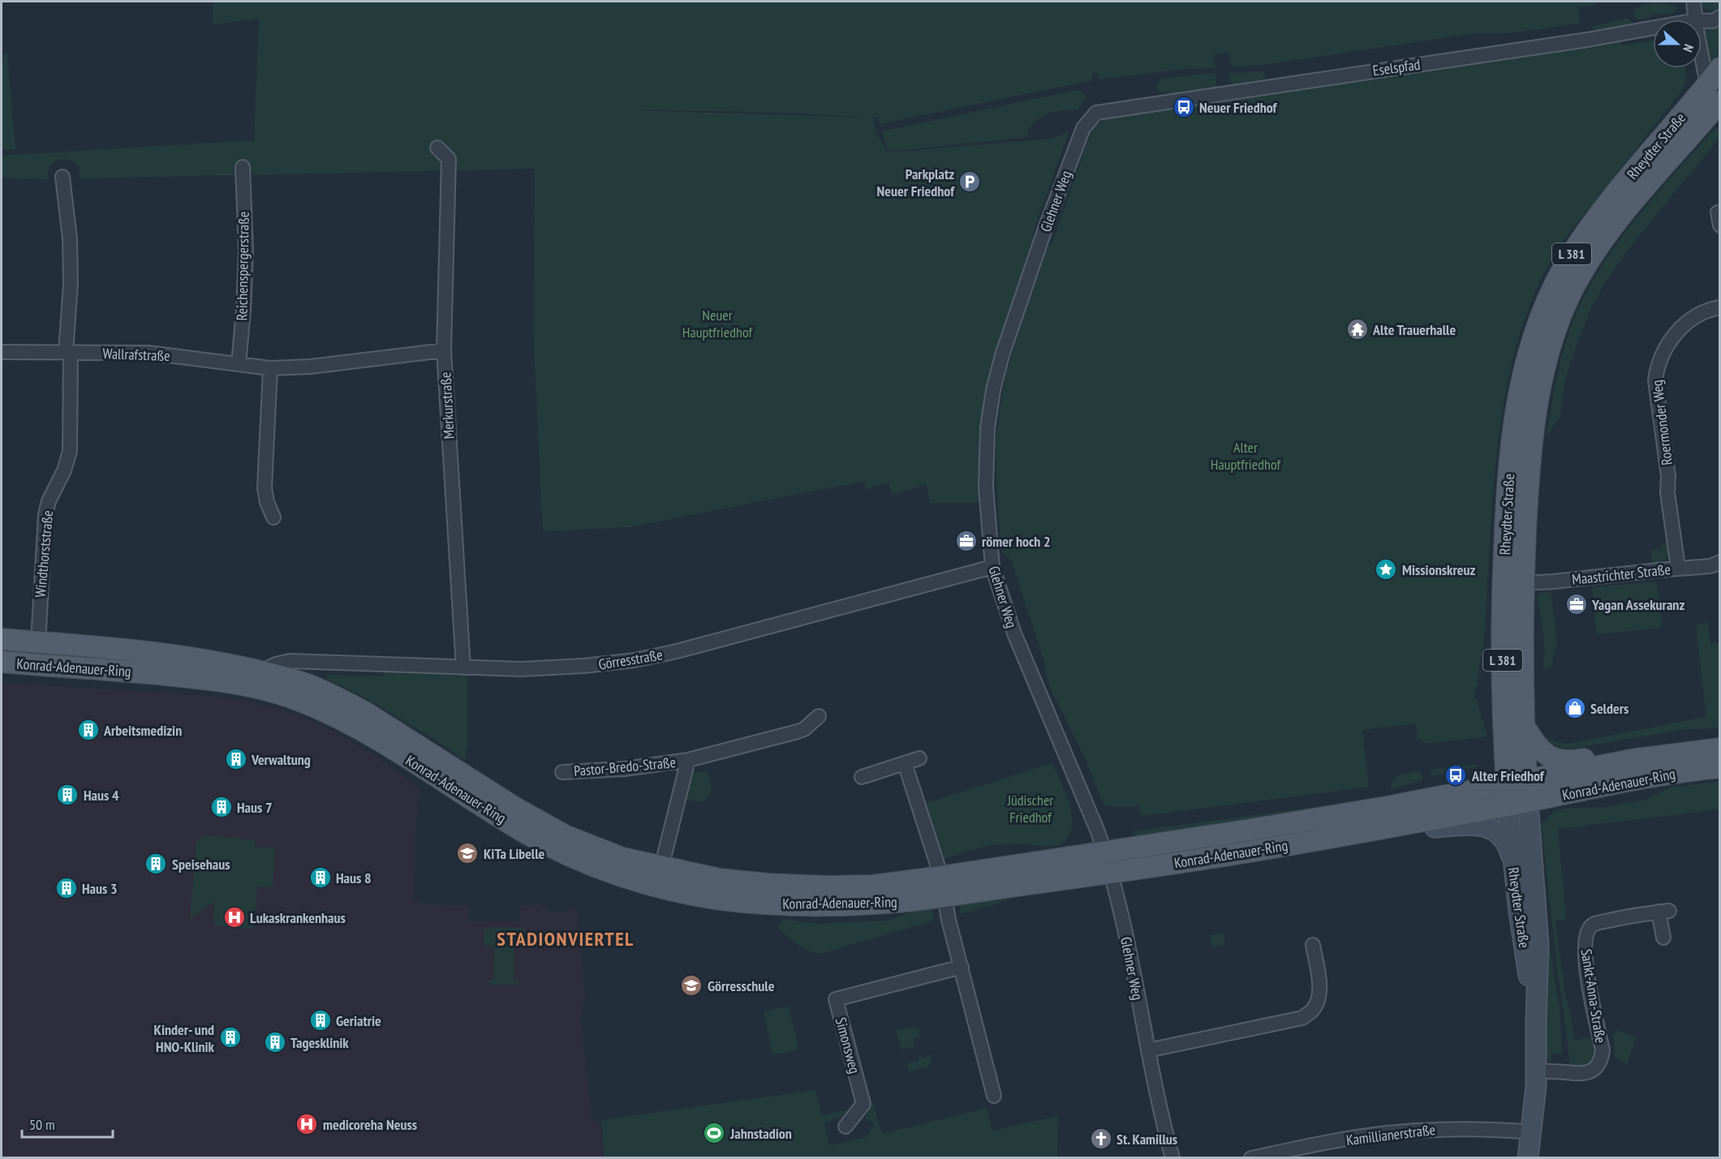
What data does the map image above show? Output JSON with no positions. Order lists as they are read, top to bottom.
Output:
{
  "streets": {
    "main road": ["Rheydter Straße", "L 381", "Konrad-Adenauer-Ring"],
    "street": [
      "Eselspfad",
      "Glehner Weg",
      "Reichenspergerstraße",
      "Wallrafstraße",
      "Merkurstraße",
      "Roermonder Weg",
      "Windthorststraße",
      "Maastrichter Straße",
      "Görresstraße",
      "Pastor-Bredo-Straße",
      "Sankt-Anna-Straße",
      "Simonsweg",
      "Kamillianerstraße"
    ]
  },
  "crossings": [
    ["Eselspfad", "Glehner Weg"],
    ["Rheydter Straße", "Maastrichter Straße"],
    ["Rheydter Straße", "Konrad-Adenauer-Ring"],
    ["Rheydter Straße", "Sankt-Anna-Straße"],
    ["Rheydter Straße", "Kamillianerstraße"],
    ["Glehner Weg", "Görresstraße"],
    ["Glehner Weg", "Konrad-Adenauer-Ring"],
    ["Reichenspergerstraße", "Wallrafstraße"],
    ["Wallrafstraße", "Merkurstraße"],
    ["Wallrafstraße", "Windthorststraße"],
    ["Merkurstraße", "Görresstraße"],
    ["Roermonder Weg", "Maastrichter Straße"],
    ["Windthorststraße", "Konrad-Adenauer-Ring"],
    ["Görresstraße", "Konrad-Adenauer-Ring"],
    ["Konrad-Adenauer-Ring", "Pastor-Bredo-Straße"]
  ],
  "districts": ["STADIONVIERTEL"],
  "parks": ["Neuer Hauptfriedhof", "Alter Hauptfriedhof", "Jüdischer Friedhof"],
  "places": {
    "bus stop": ["Neuer Friedhof", "Alter Friedhof"],
    "parking": ["Parkplatz Neuer Friedhof"],
    "temple": ["Alte Trauerhalle"],
    "office": ["römer hoch 2", "Yagan Assekuranz"],
    "place": ["Missionskreuz"],
    "shop": ["Selders"],
    "building": [
      "Arbeitsmedizin",
      "Verwaltung",
      "Haus 4",
      "Haus 7",
      "Speisehaus",
      "Haus 8",
      "Haus 3",
      "Geriatrie",
      "Kinder- und HNO-Klinik",
      "Tagesklinik"
    ],
    "school or university": ["KiTa Libelle", "Görresschule"],
    "hospital": ["Lukaskrankenhaus", "medicoreha Neuss"],
    "sports": ["Jahnstadion"],
    "church": ["St. Kamillus"]
  },
  "scale_bar": "50 m",
  "north": "right"
}
